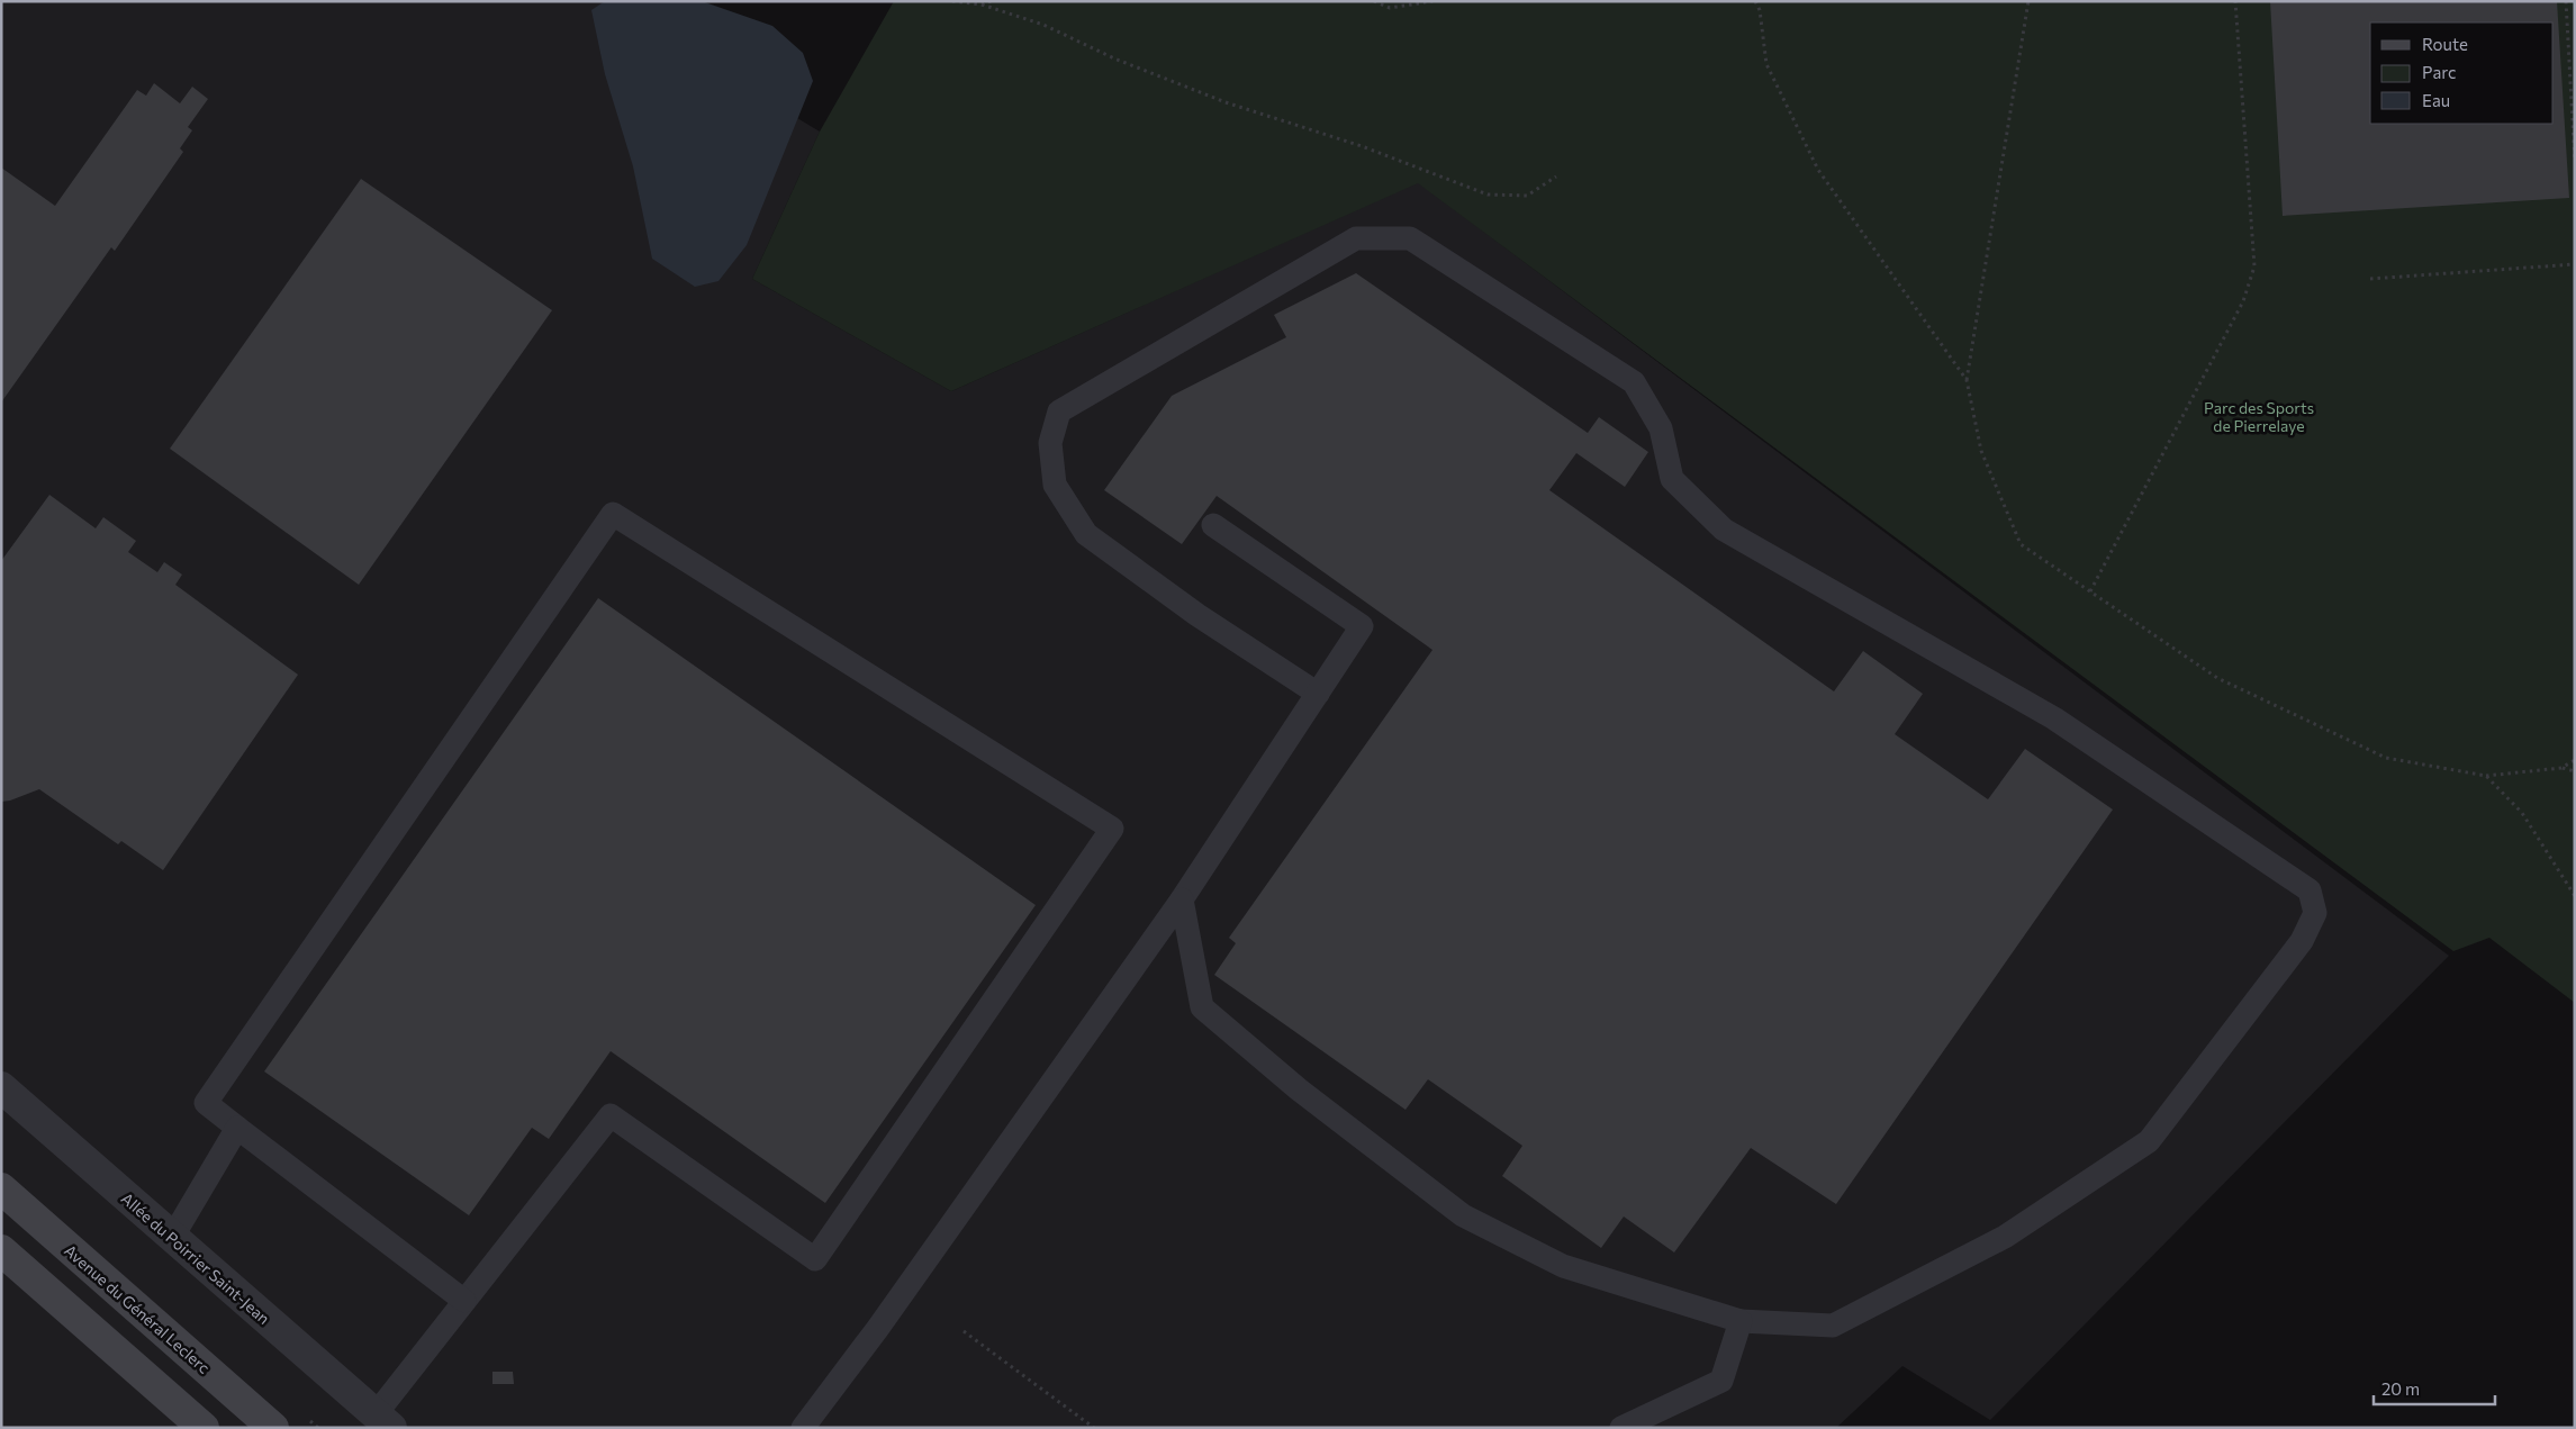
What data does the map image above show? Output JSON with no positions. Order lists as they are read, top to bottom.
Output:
{
  "streets": {
    "main road": ["Avenue du Général Leclerc"],
    "street": ["Allée du Poirrier Saint-Jean"]
  },
  "parks": ["Parc des Sports de Pierrelaye"],
  "legend": ["Route", "Parc", "Eau"],
  "scale_bar": "20 m"
}
